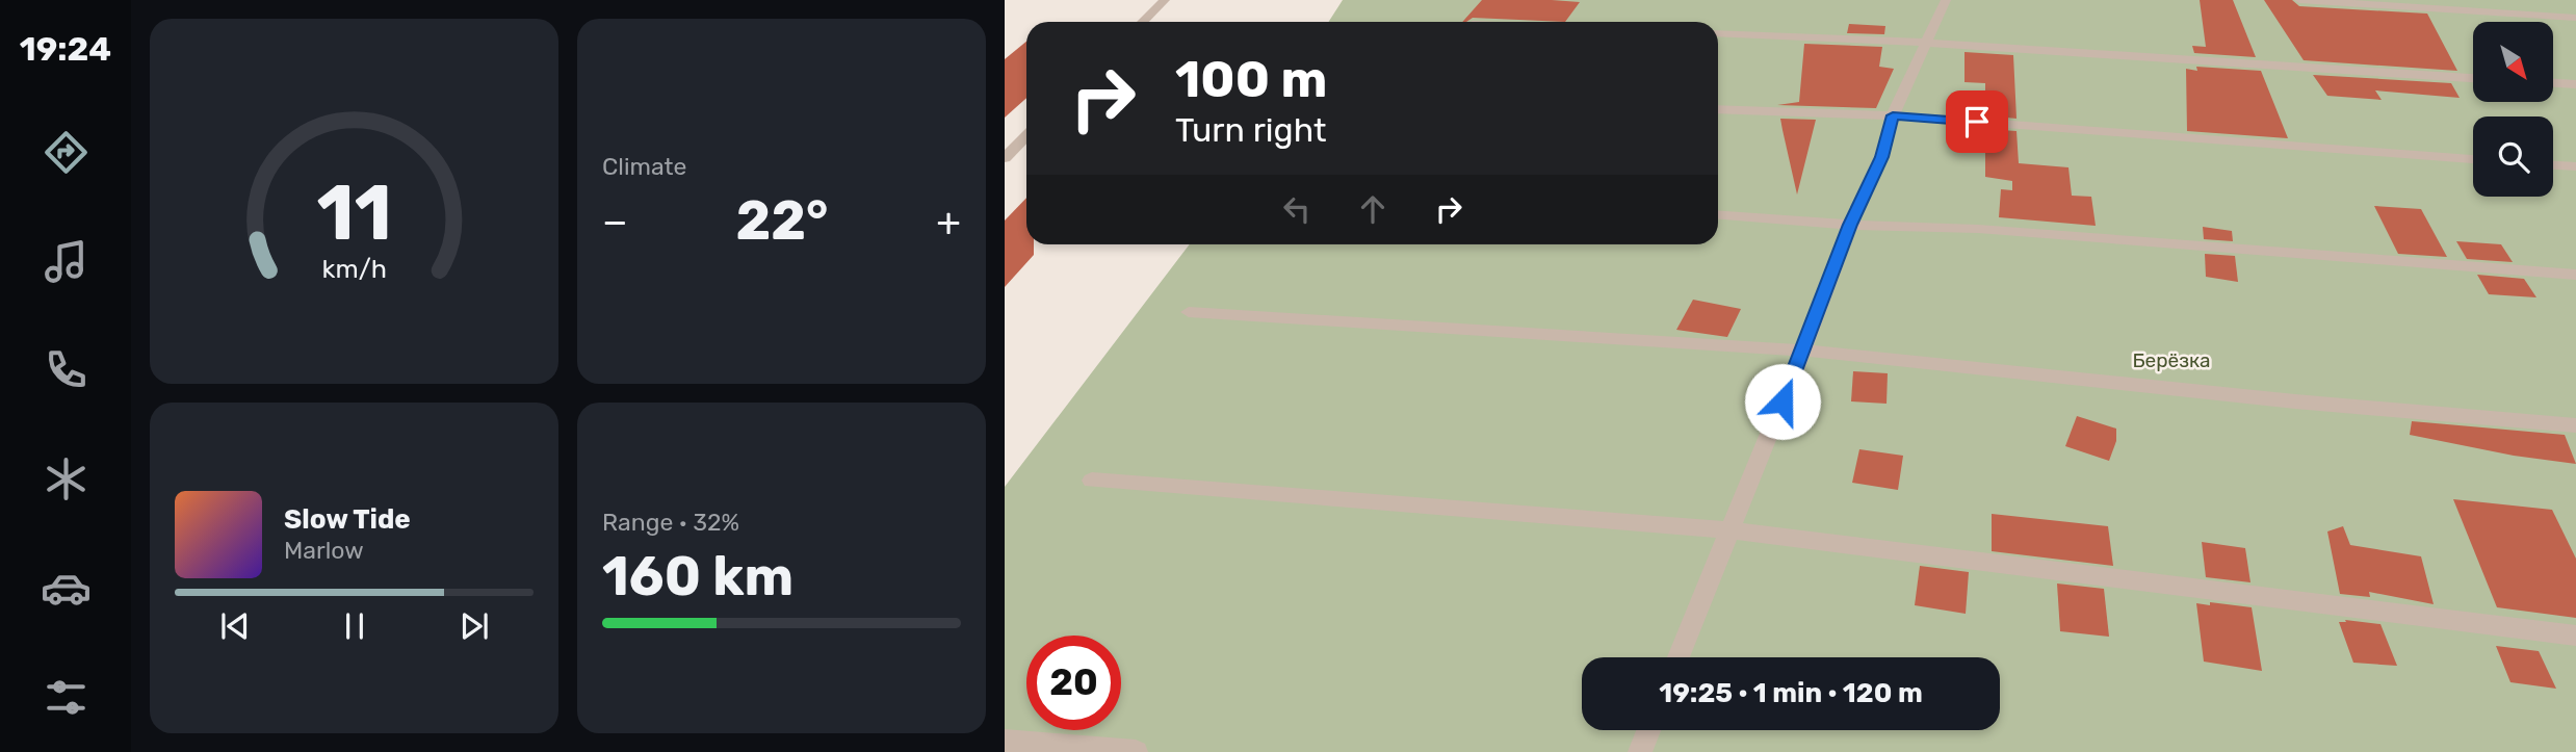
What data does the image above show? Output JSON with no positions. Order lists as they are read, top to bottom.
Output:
{
  "parks": ["Берёзка"],
  "north": "bottom right",
  "page": {
    "tabs": "19:24",
    "tile": [
      "Climate",
      ["Range · 32%", "160 km"]
    ],
    "turn": ["100 m", "Turn right"],
    "heat": ["−", "22°", "+"],
    "song": ["Slow Tide", "Marlow"],
    "limit": "20",
    "trip": "19:25 · 1 min · 120 m",
    "gauge": ["11", "km/h"]
  }
}
